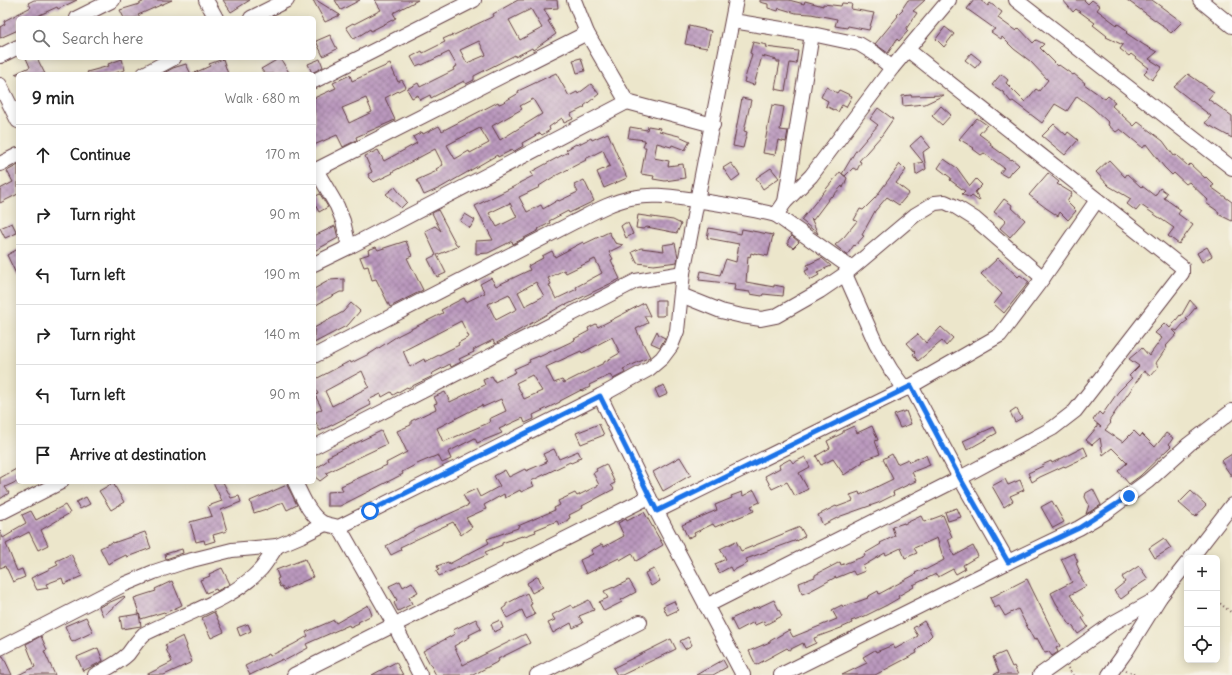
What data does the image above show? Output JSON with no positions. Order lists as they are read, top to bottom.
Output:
{
  "page": {
    "search": "Search here",
    "heading": ["9 min", "Walk · 680 m"],
    "list": [
      ["Continue", "170 m"],
      ["Turn right", "90 m"],
      ["Turn left", "190 m"],
      ["Turn right", "140 m"],
      ["Turn left", "90 m"],
      "Arrive at destination"
    ],
    "map_buttons": ["+", "−"]
  }
}
